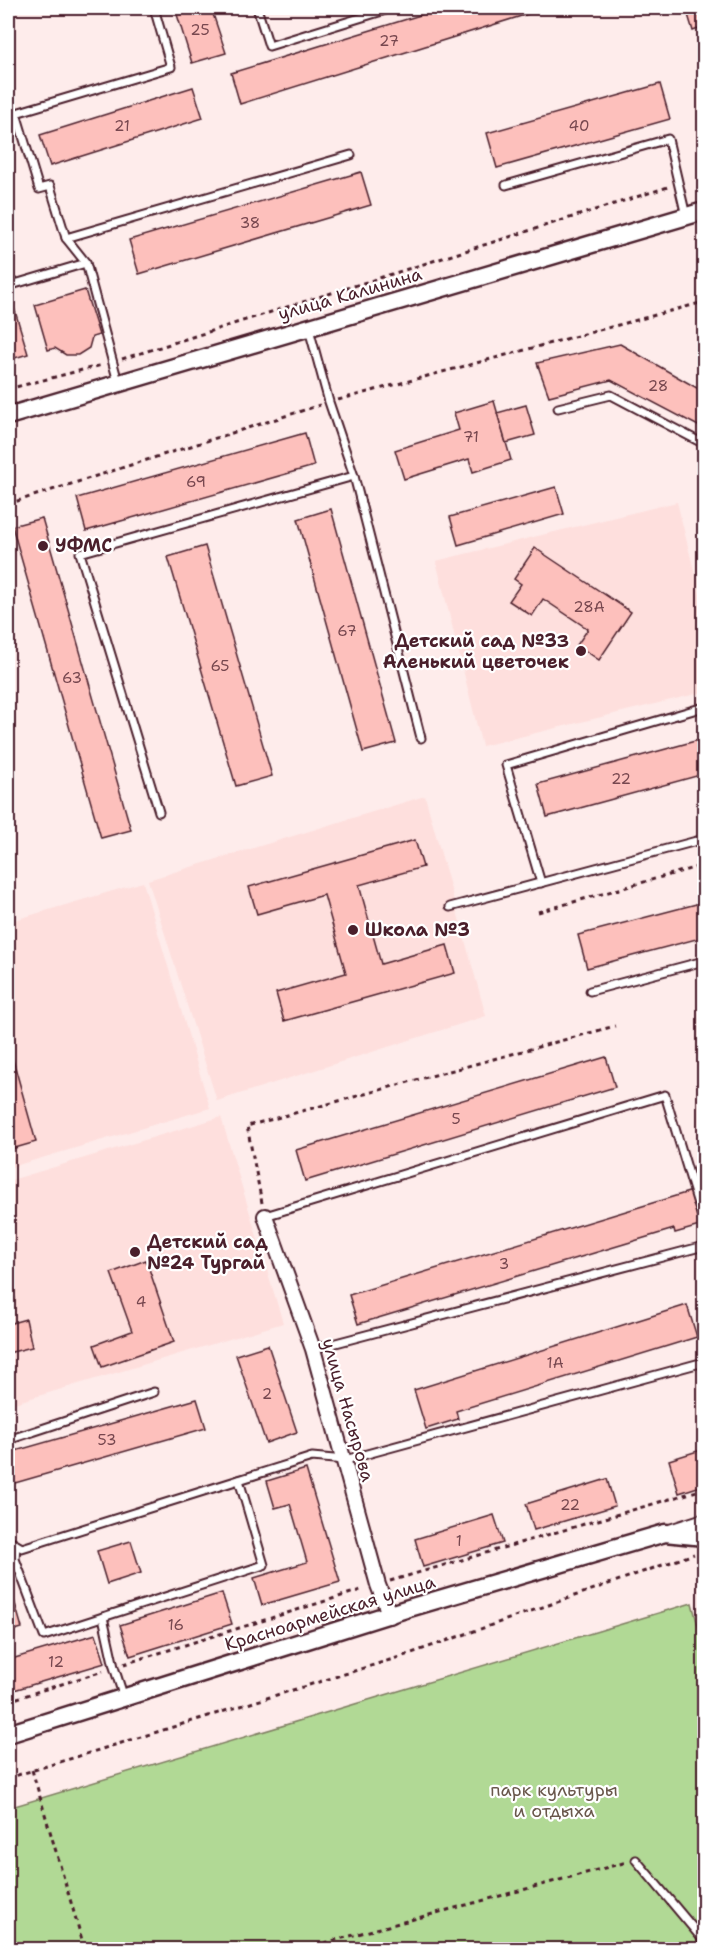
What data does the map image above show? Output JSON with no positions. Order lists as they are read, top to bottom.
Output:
{
  "streets": {
    "street": ["улица Калинина", "улица Насырова", "Красноармейская улица"]
  },
  "crossings": [
    ["улица Насырова", "Красноармейская улица"]
  ],
  "parks": ["парк культуры и отдыха"],
  "places": [
    "УФМС",
    "Детский сад №33 Аленький цветочек",
    "Школа №3",
    "Детский сад №24 Тургай"
  ],
  "house_numbers": [
    "25",
    "27",
    "21",
    "40",
    "38",
    "28",
    "71",
    "69",
    "28А",
    "67",
    "65",
    "63",
    "22",
    "5",
    "3",
    "4",
    "1А",
    "2",
    "53",
    "22",
    "1",
    "16",
    "12"
  ]
}
